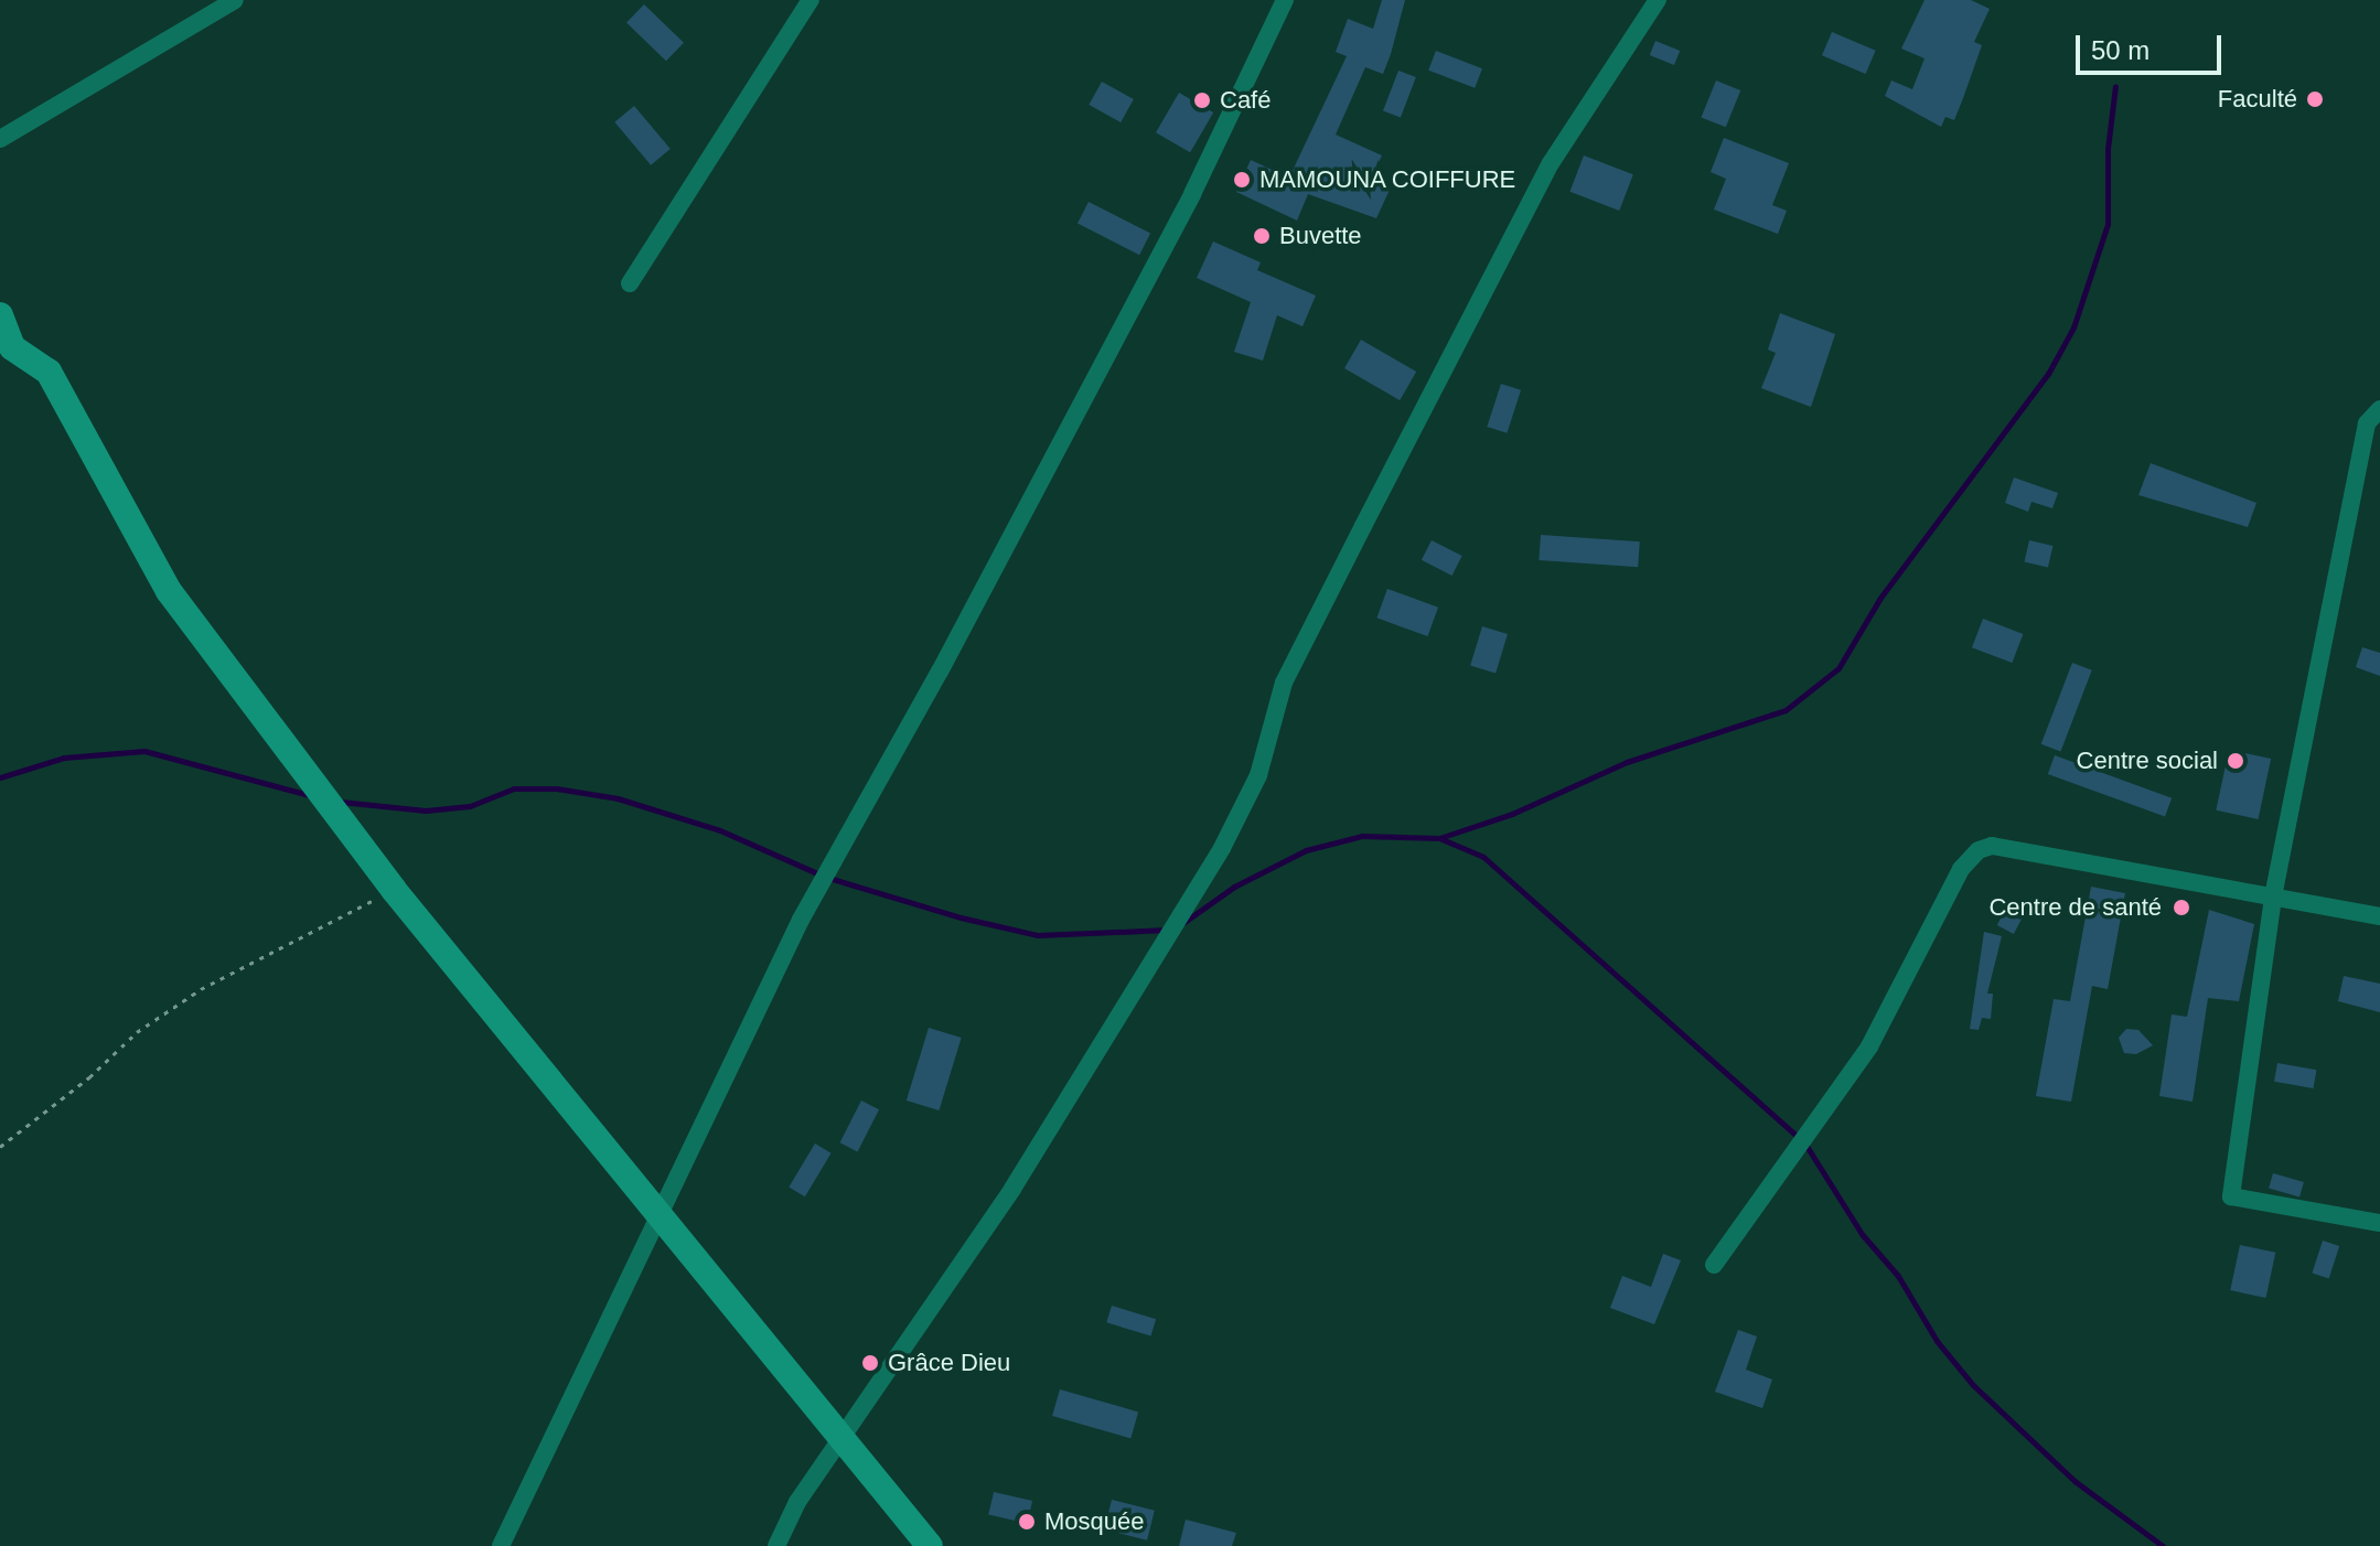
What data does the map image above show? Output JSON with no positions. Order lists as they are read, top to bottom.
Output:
{
  "places": [
    "Faculté",
    "Café",
    "MAMOUNA COIFFURE",
    "Buvette",
    "Centre social",
    "Centre de santé",
    "Grâce Dieu",
    "Mosquée"
  ],
  "scale_bar": "50 m"
}
